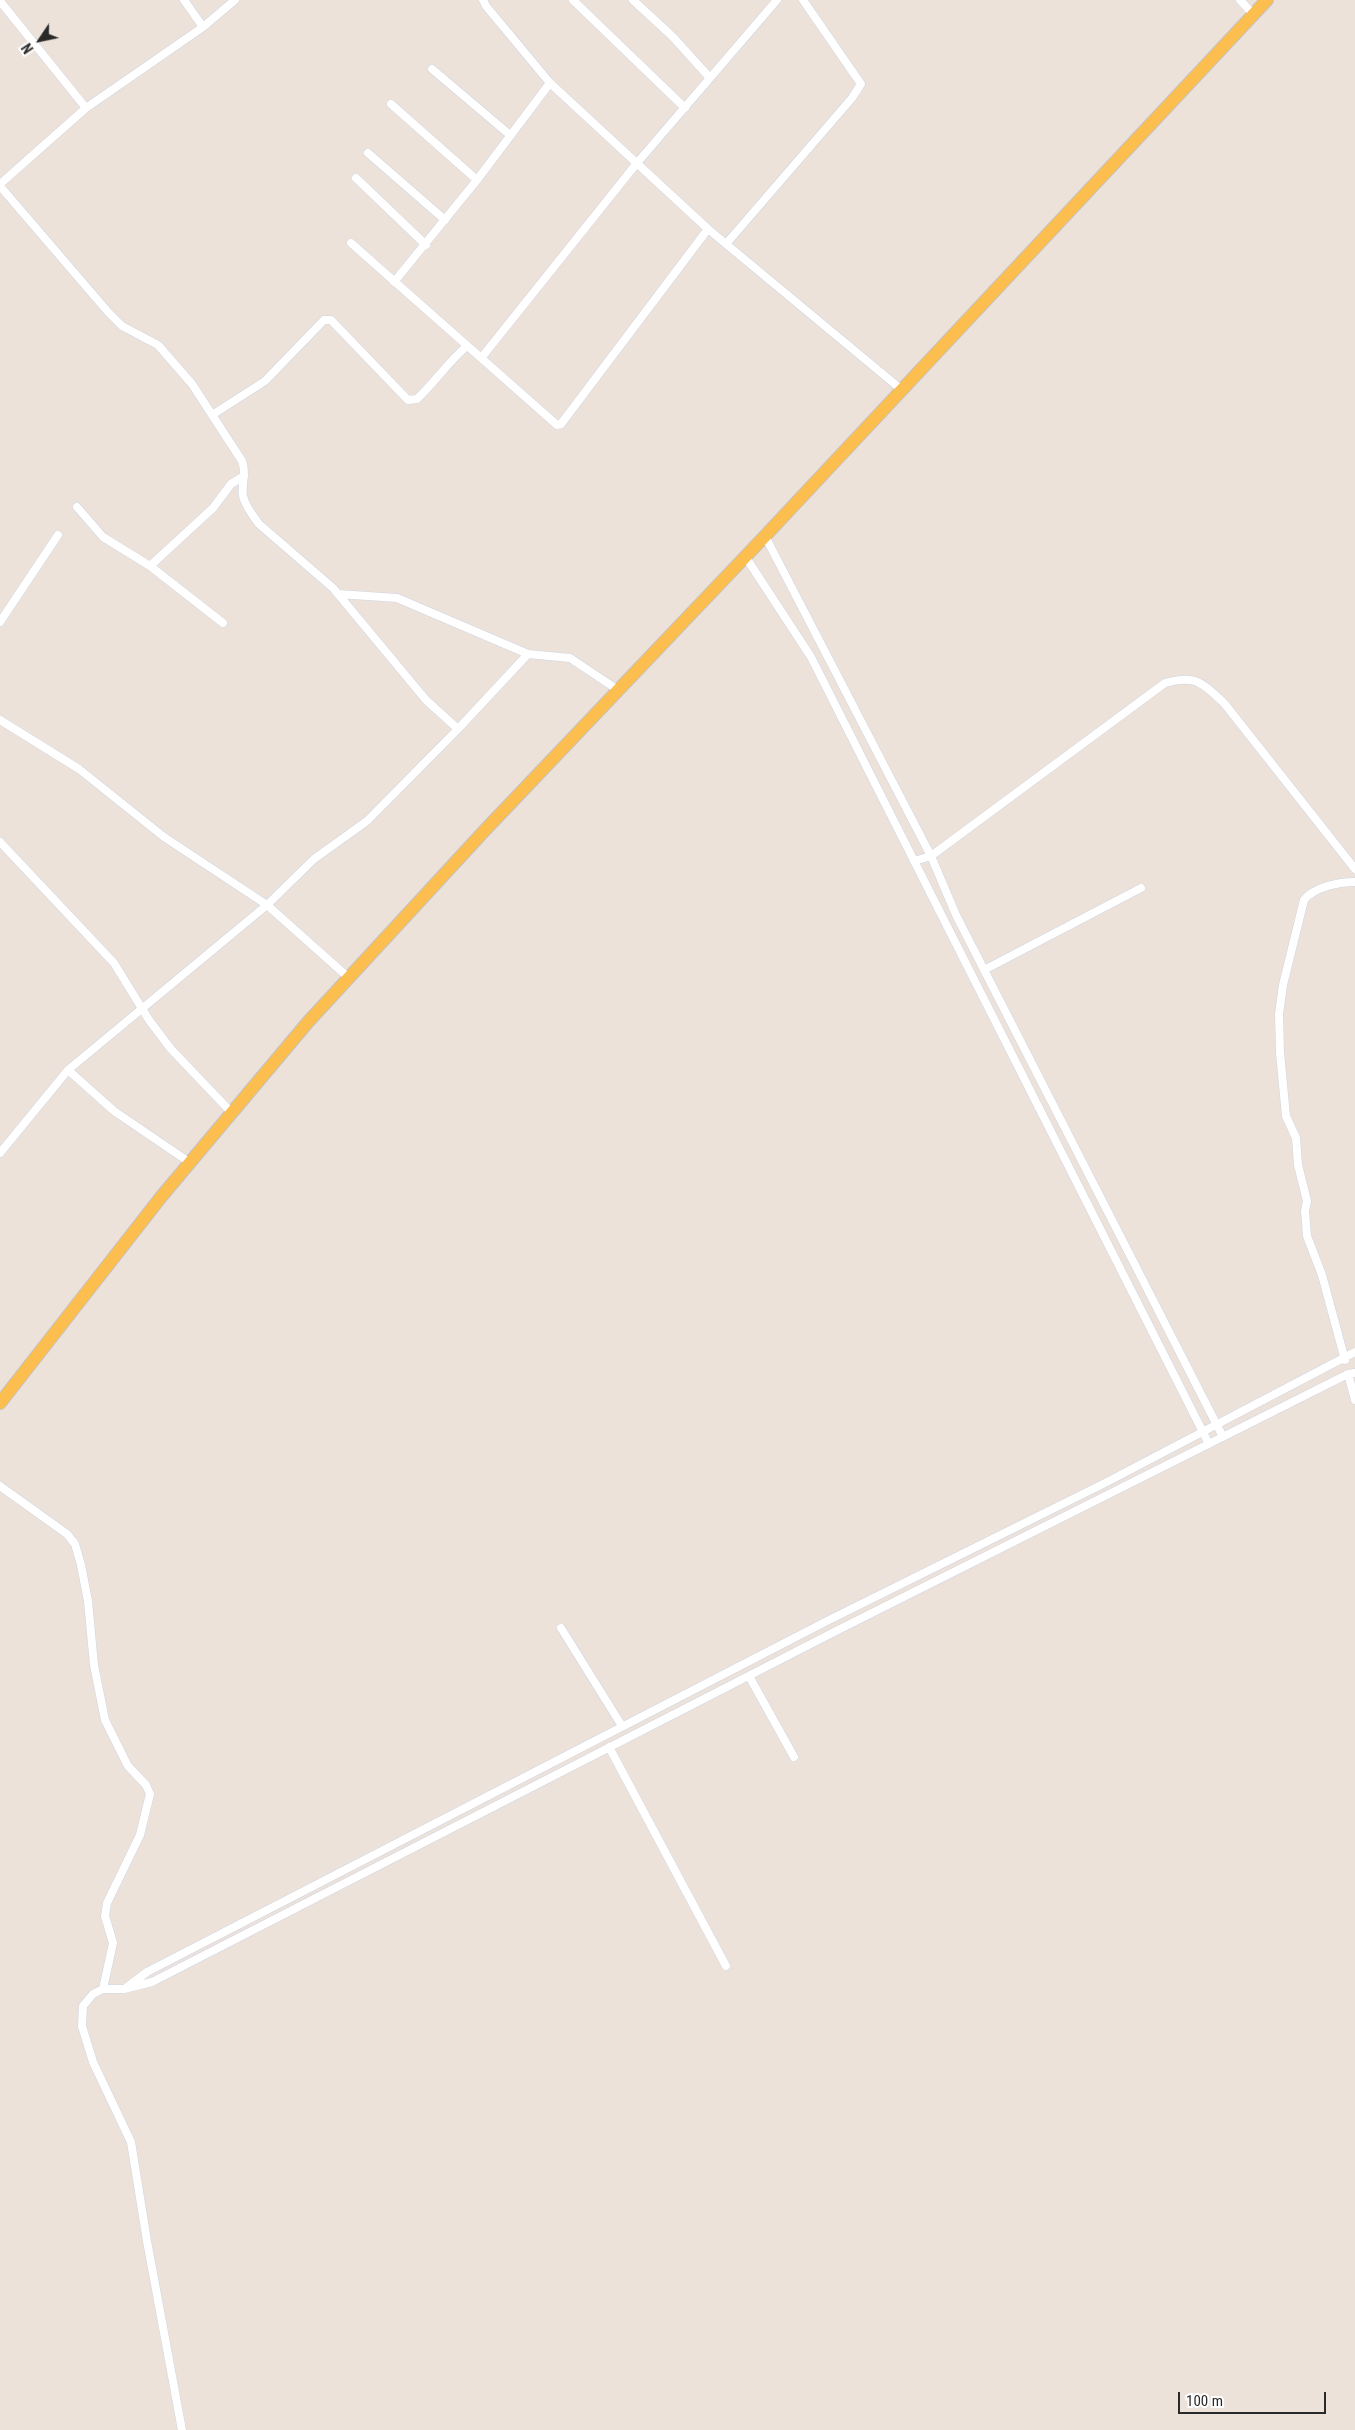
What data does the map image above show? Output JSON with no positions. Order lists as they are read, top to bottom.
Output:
{
  "scale_bar": "100 m",
  "north": "bottom left"
}
